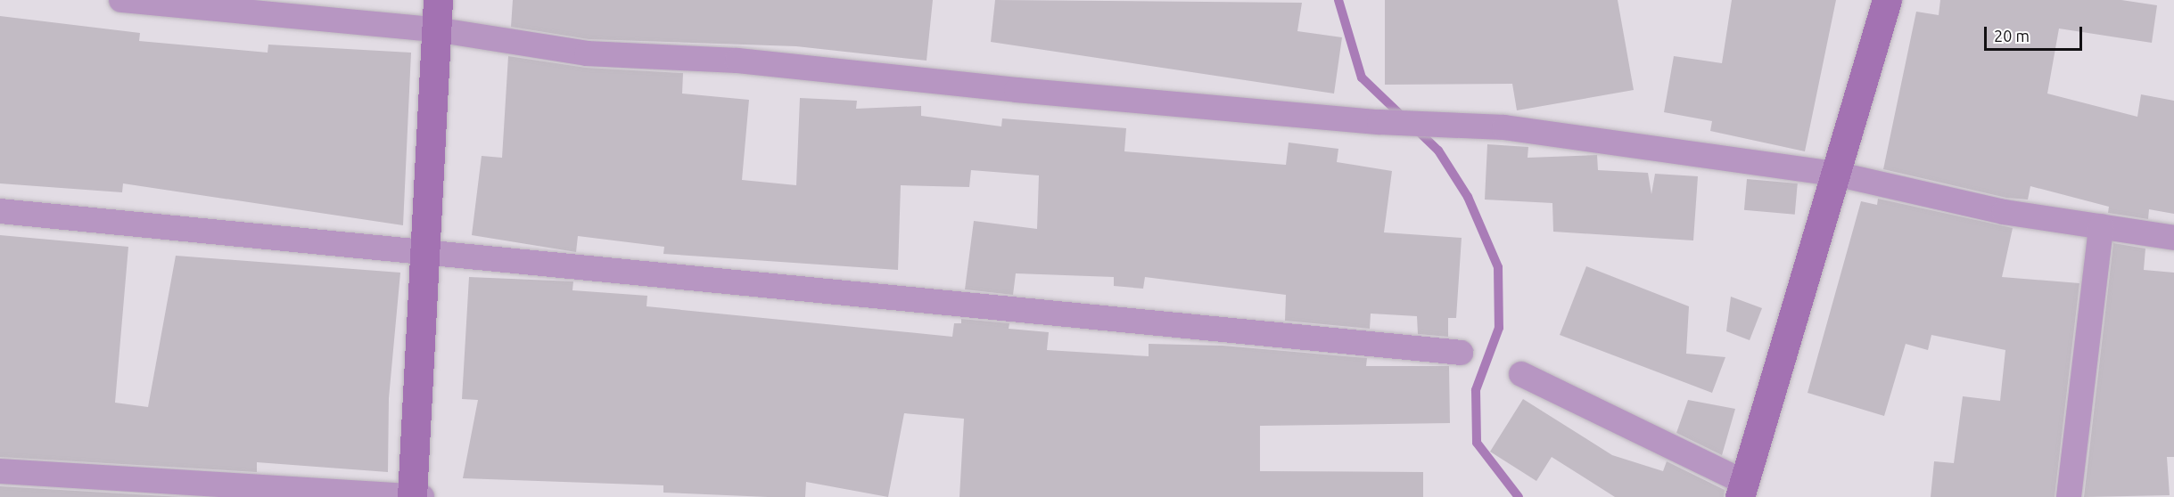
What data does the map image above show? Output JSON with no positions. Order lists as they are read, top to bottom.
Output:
{
  "scale_bar": "20 m"
}
